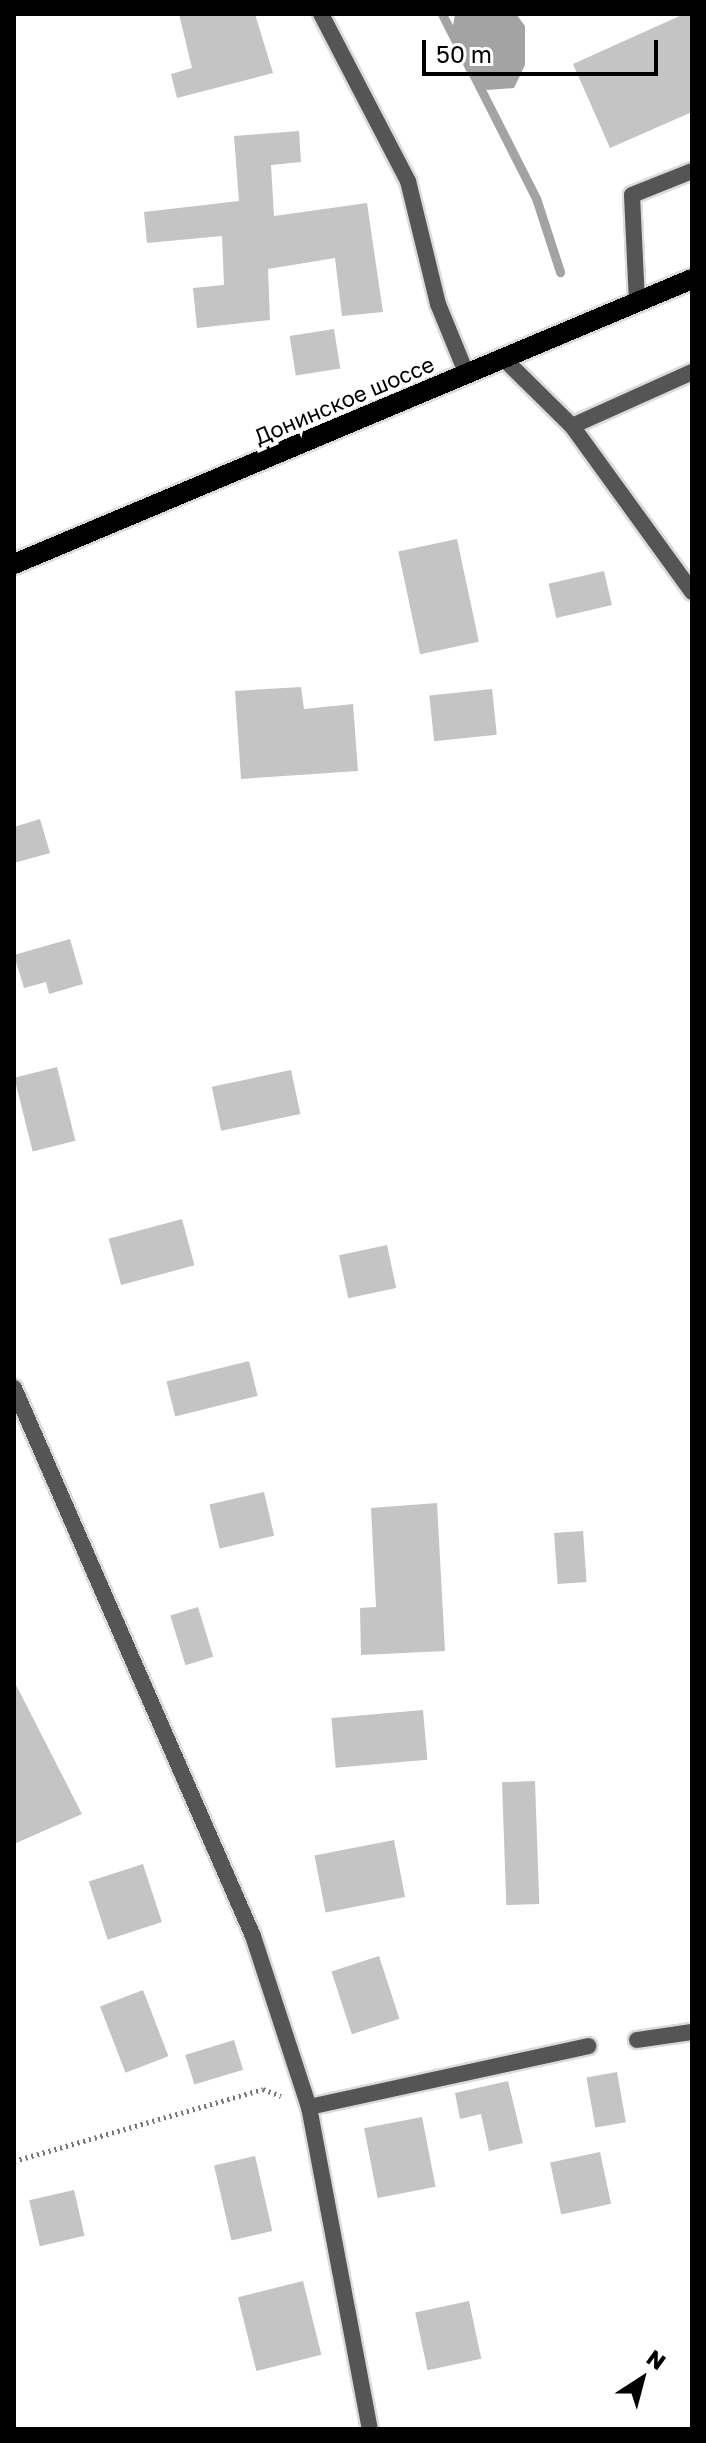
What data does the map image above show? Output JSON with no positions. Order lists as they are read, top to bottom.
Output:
{
  "streets": {
    "main road": ["Донинское шоссе"]
  },
  "scale_bar": "50 m",
  "north": "top right"
}
